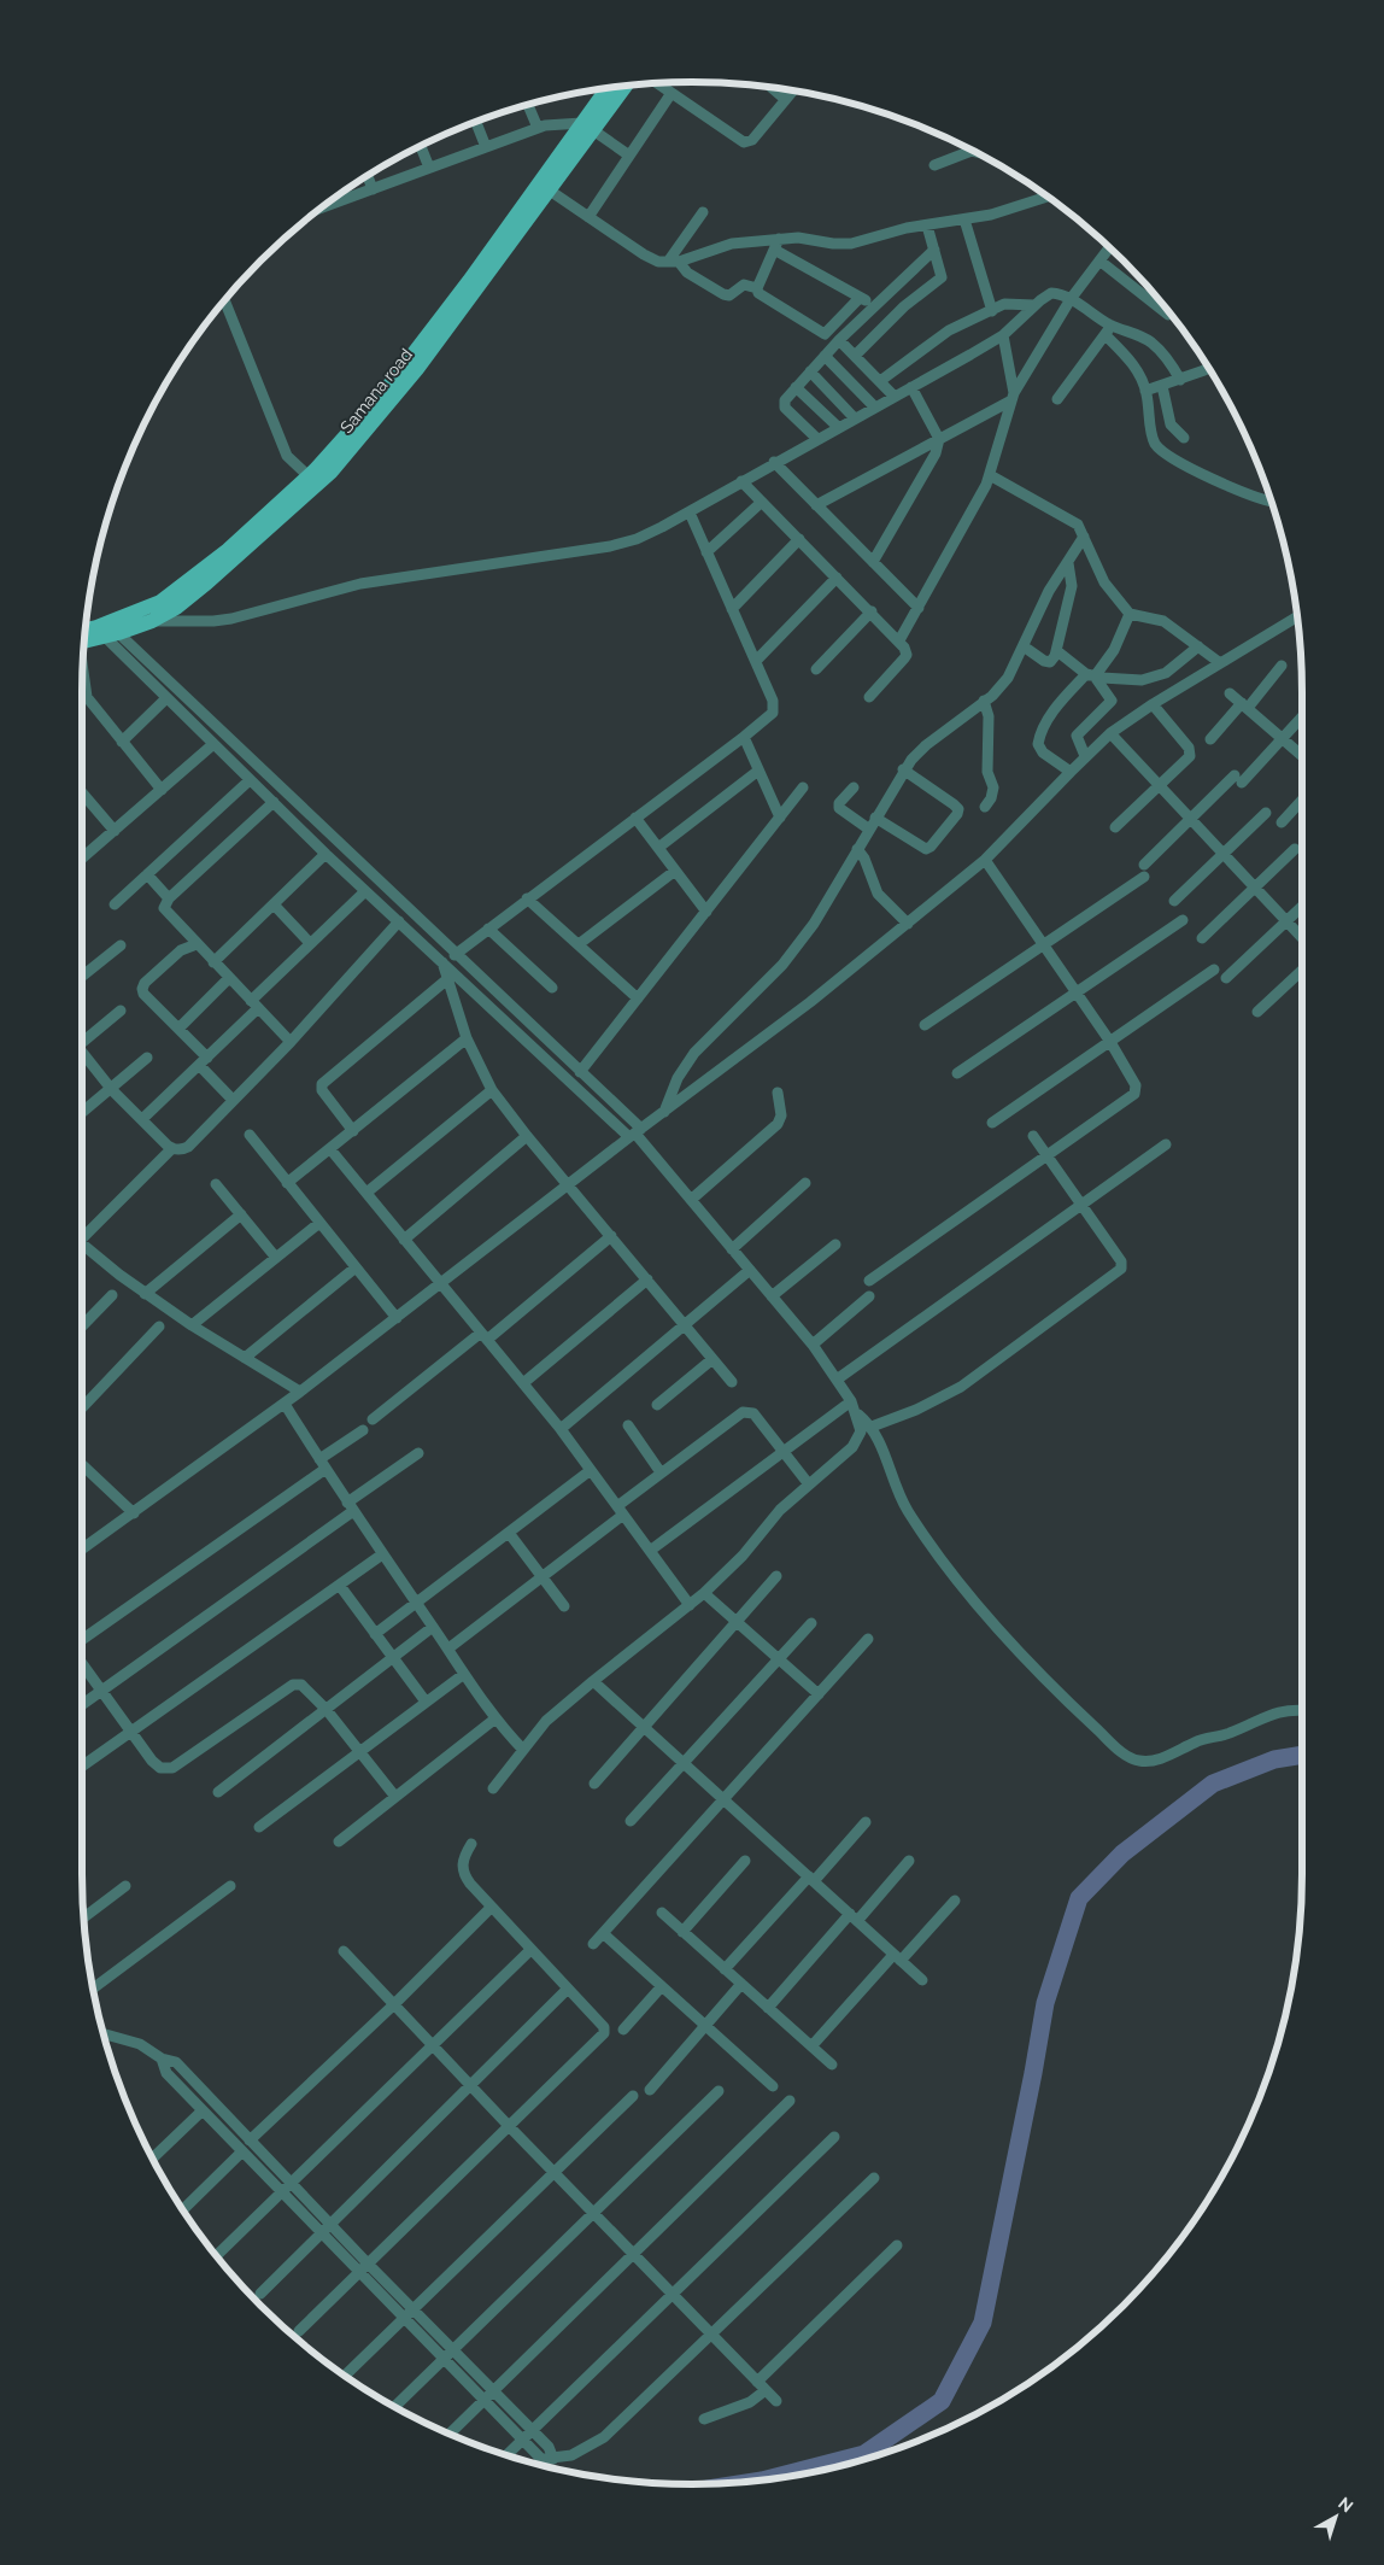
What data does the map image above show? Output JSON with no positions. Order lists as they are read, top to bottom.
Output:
{
  "streets": {
    "main road": ["Samana road"]
  },
  "north": "top right"
}
